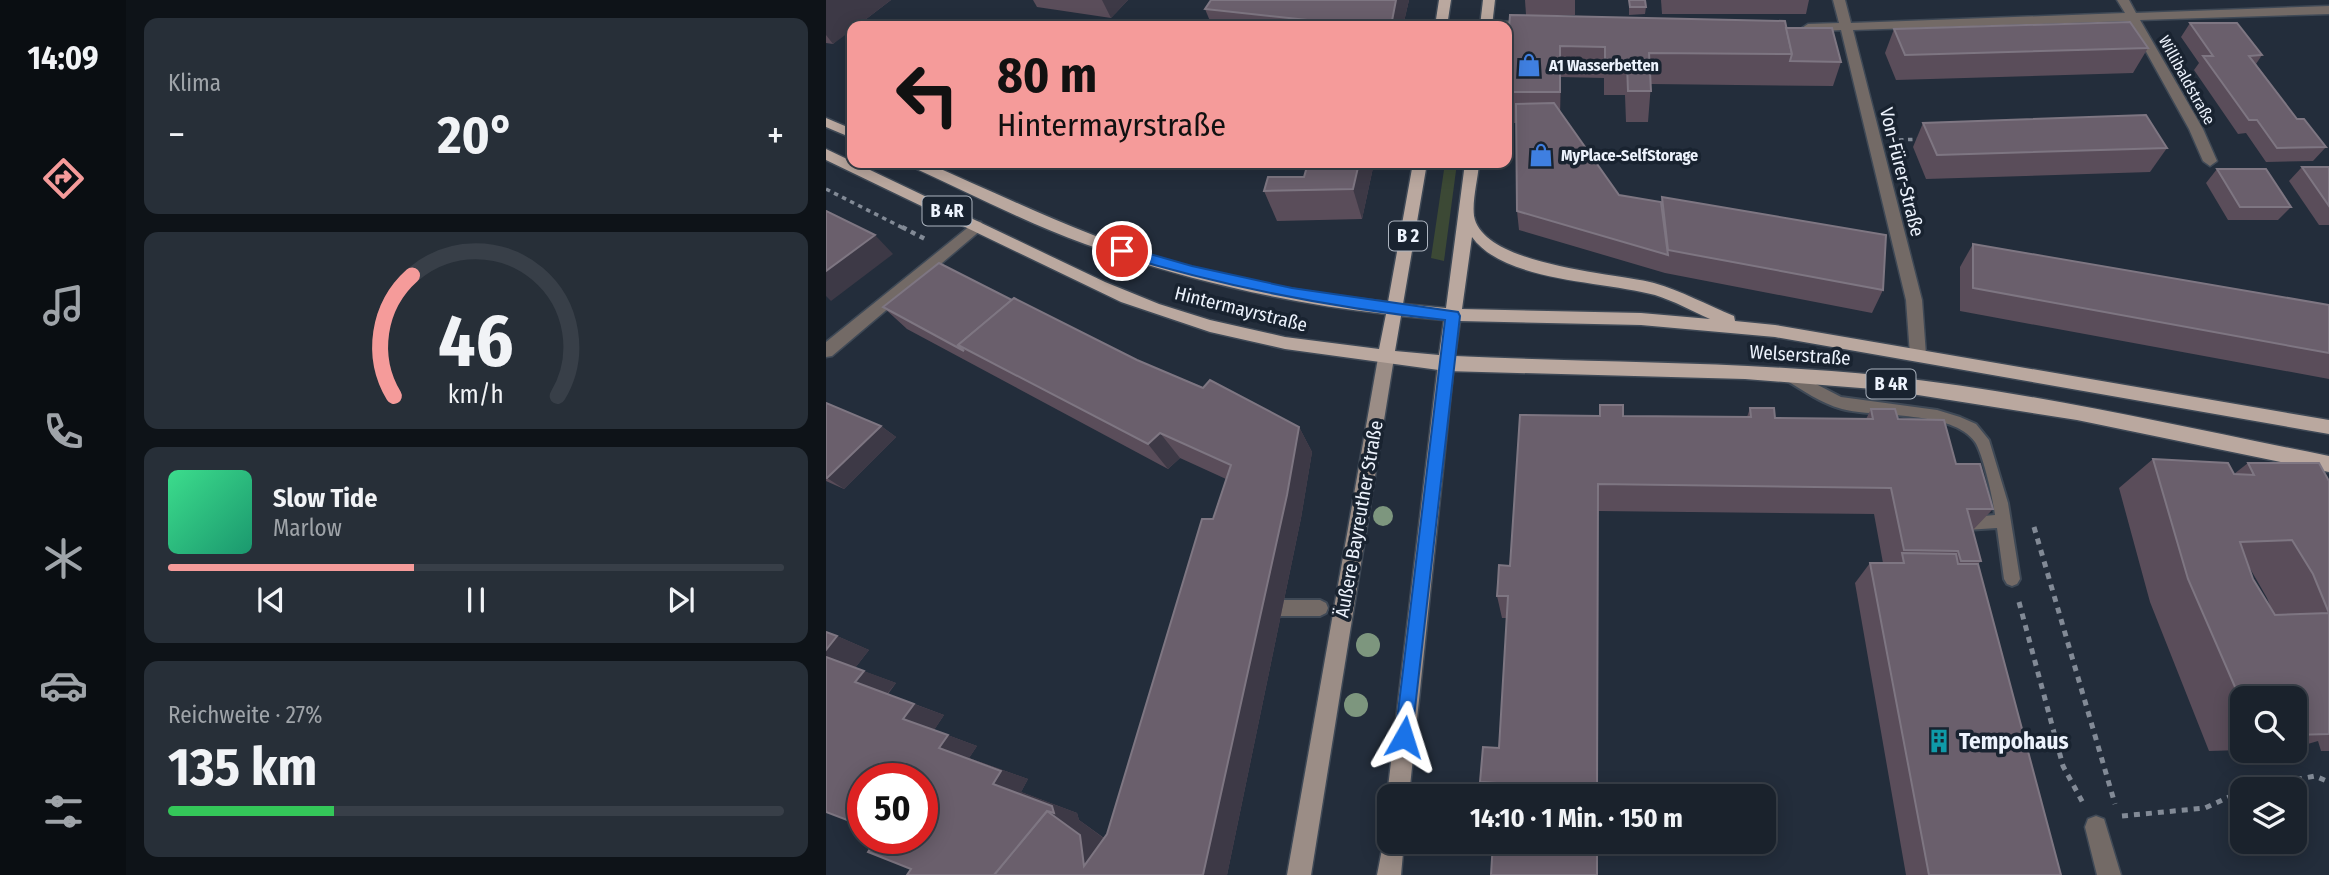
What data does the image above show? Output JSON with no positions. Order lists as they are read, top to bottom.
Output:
{
  "streets": {
    "main road": [
      "B 4R",
      "B 2",
      "Hintermayrstraße",
      "Welserstraße",
      "Äußere Bayreuther Straße"
    ],
    "street": ["Willibaldstraße", "Von-Fürer-Straße"]
  },
  "crossings": [
    ["Willibaldstraße", "Von-Fürer-Straße"],
    ["Von-Fürer-Straße", "Welserstraße"],
    ["Hintermayrstraße", "Welserstraße"],
    ["Hintermayrstraße", "Äußere Bayreuther Straße"],
    ["Welserstraße", "Äußere Bayreuther Straße"]
  ],
  "places": {
    "shop": ["A1 Wasserbetten", "MyPlace-SelfStorage"],
    "building": ["Tempohaus"]
  },
  "page": {
    "tabs": "14:09",
    "tile": [
      "Klima",
      ["Reichweite · 27%", "135 km"]
    ],
    "turn": ["80 m", "Hintermayrstraße"],
    "heat": ["−", "20°", "+"],
    "song": ["Slow Tide", "Marlow"],
    "limit": "50",
    "trip": "14:10 · 1 Min. · 150 m",
    "gauge": ["46", "km/h"]
  }
}
